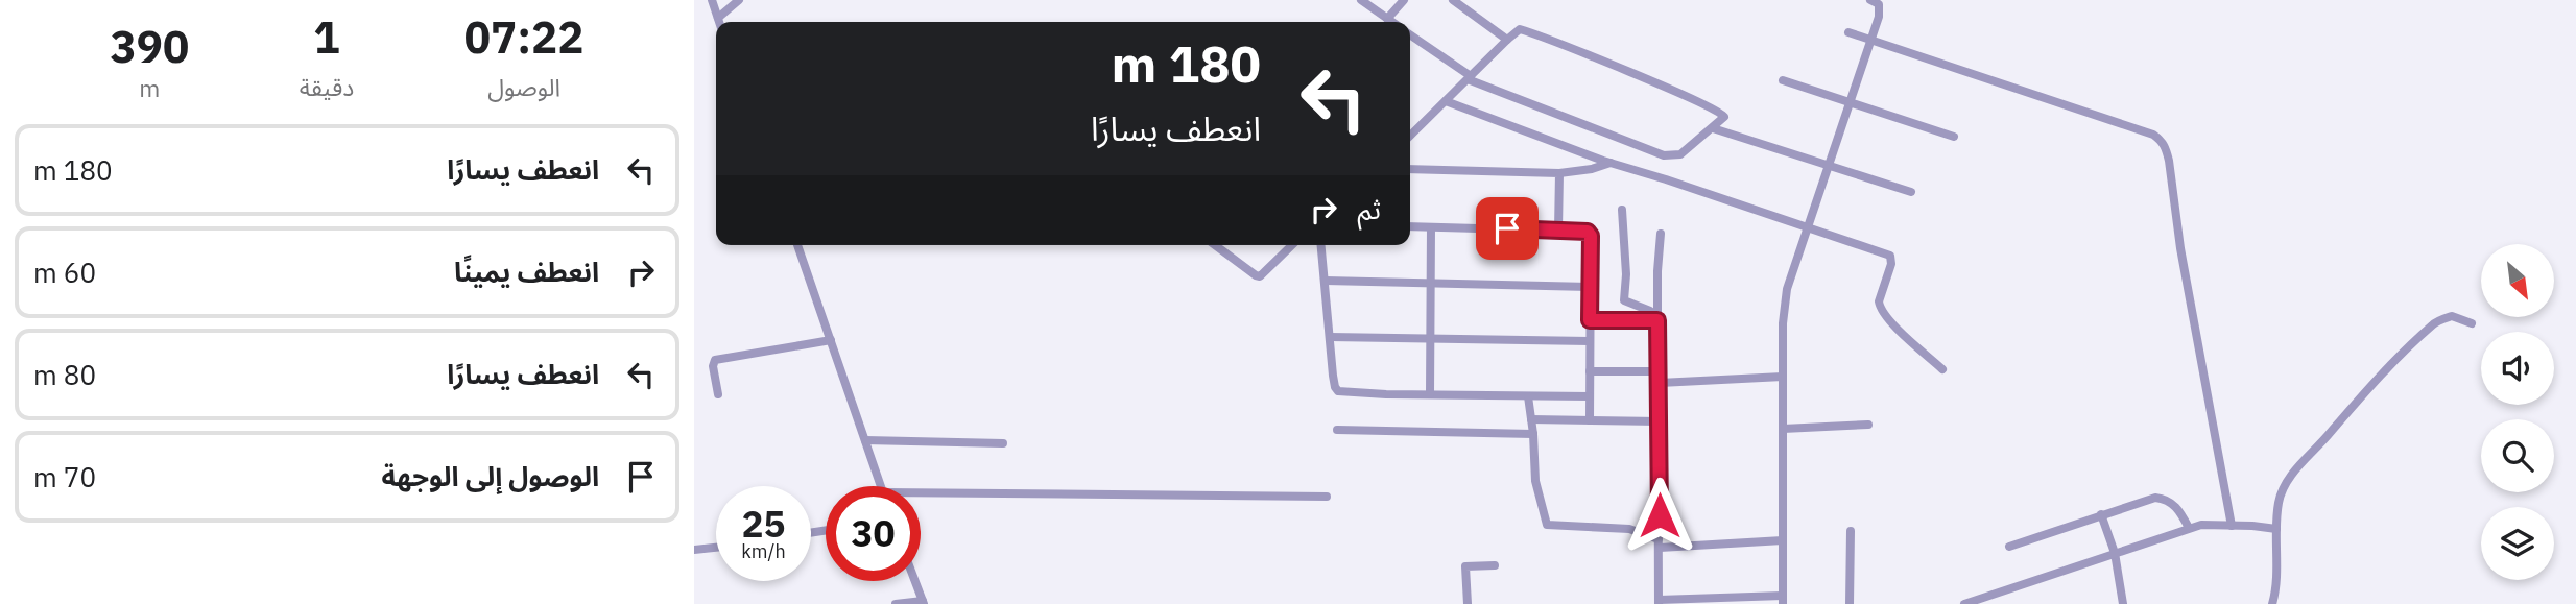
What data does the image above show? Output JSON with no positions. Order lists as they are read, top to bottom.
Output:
{
  "north": "bottom right",
  "page": {
    "eta": [
      "07:22",
      "الوصول",
      "1",
      "دقيقة",
      "390",
      "m"
    ],
    "turn": ["180 m", "انعطف يسارًا"],
    "list": [
      {
        "name": "انعطف يسارًا",
        "value": "180 m"
      },
      {
        "name": "انعطف يمينًا",
        "value": "60 m"
      },
      {
        "name": "انعطف يسارًا",
        "value": "80 m"
      },
      {
        "name": "الوصول إلى الوجهة",
        "value": "70 m"
      }
    ],
    "then": "ثم",
    "speed": "25 km/h",
    "limit": "30"
  }
}
